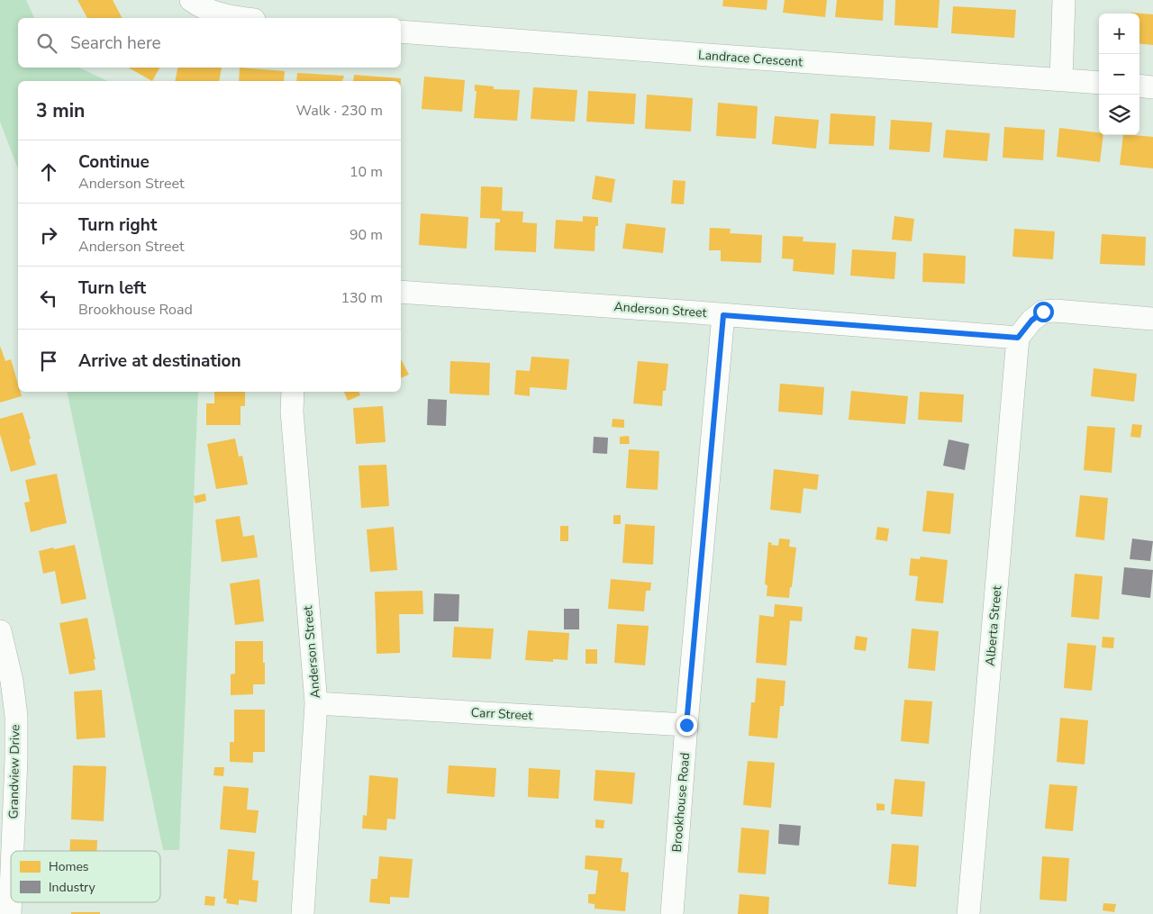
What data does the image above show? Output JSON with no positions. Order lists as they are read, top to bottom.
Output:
{
  "streets": {
    "street": [
      "Landrace Crescent",
      "Anderson Street",
      "Alberta Street",
      "Carr Street",
      "Grandview Drive",
      "Brookhouse Road"
    ]
  },
  "crossings": [
    ["Anderson Street", "Alberta Street"],
    ["Anderson Street", "Carr Street"],
    ["Anderson Street", "Brookhouse Road"],
    ["Carr Street", "Brookhouse Road"]
  ],
  "legend": ["Homes", "Industry"],
  "page": {
    "map_buttons": ["+", "−"],
    "search": "Search here",
    "heading": ["3 min", "Walk · 230 m"],
    "list": [
      ["Continue", "Anderson Street", "10 m"],
      ["Turn right", "Anderson Street", "90 m"],
      ["Turn left", "Brookhouse Road", "130 m"],
      "Arrive at destination"
    ]
  }
}
